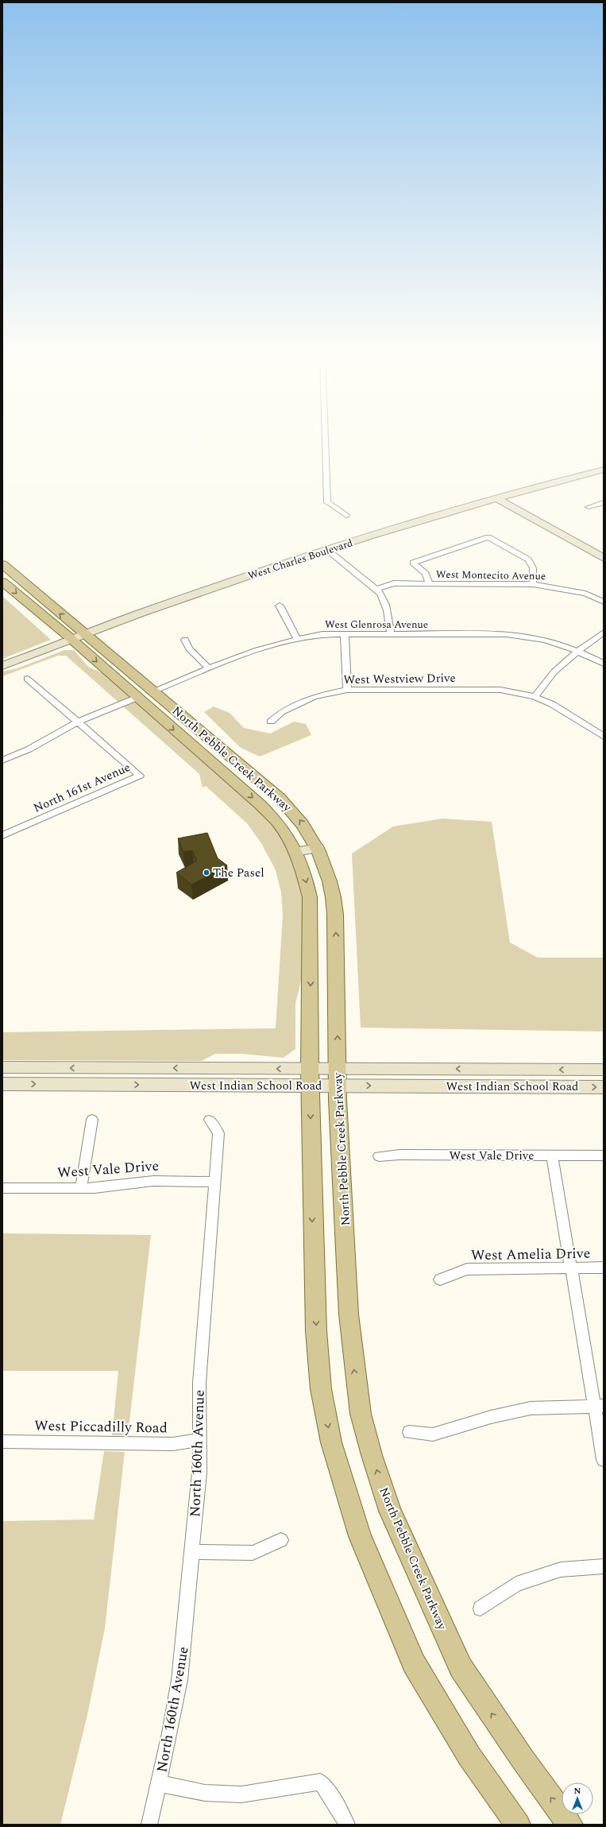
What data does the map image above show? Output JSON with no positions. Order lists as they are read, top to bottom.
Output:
{
  "streets": {
    "main road": ["North Pebble Creek Parkway"],
    "street": [
      "West Charles Boulevard",
      "West Montecito Avenue",
      "West Glenrosa Avenue",
      "West Westview Drive",
      "North 161st Avenue",
      "West Indian School Road",
      "West Vale Drive",
      "West Amelia Drive",
      "West Piccadilly Road",
      "North 160th Avenue"
    ]
  },
  "crossings": [
    ["West Charles Boulevard", "North Pebble Creek Parkway"],
    ["West Glenrosa Avenue", "North Pebble Creek Parkway"],
    ["North Pebble Creek Parkway", "West Indian School Road"],
    ["West Vale Drive", "North 160th Avenue"],
    ["West Piccadilly Road", "North 160th Avenue"]
  ],
  "places": ["The Pasel"],
  "north": "top"
}
